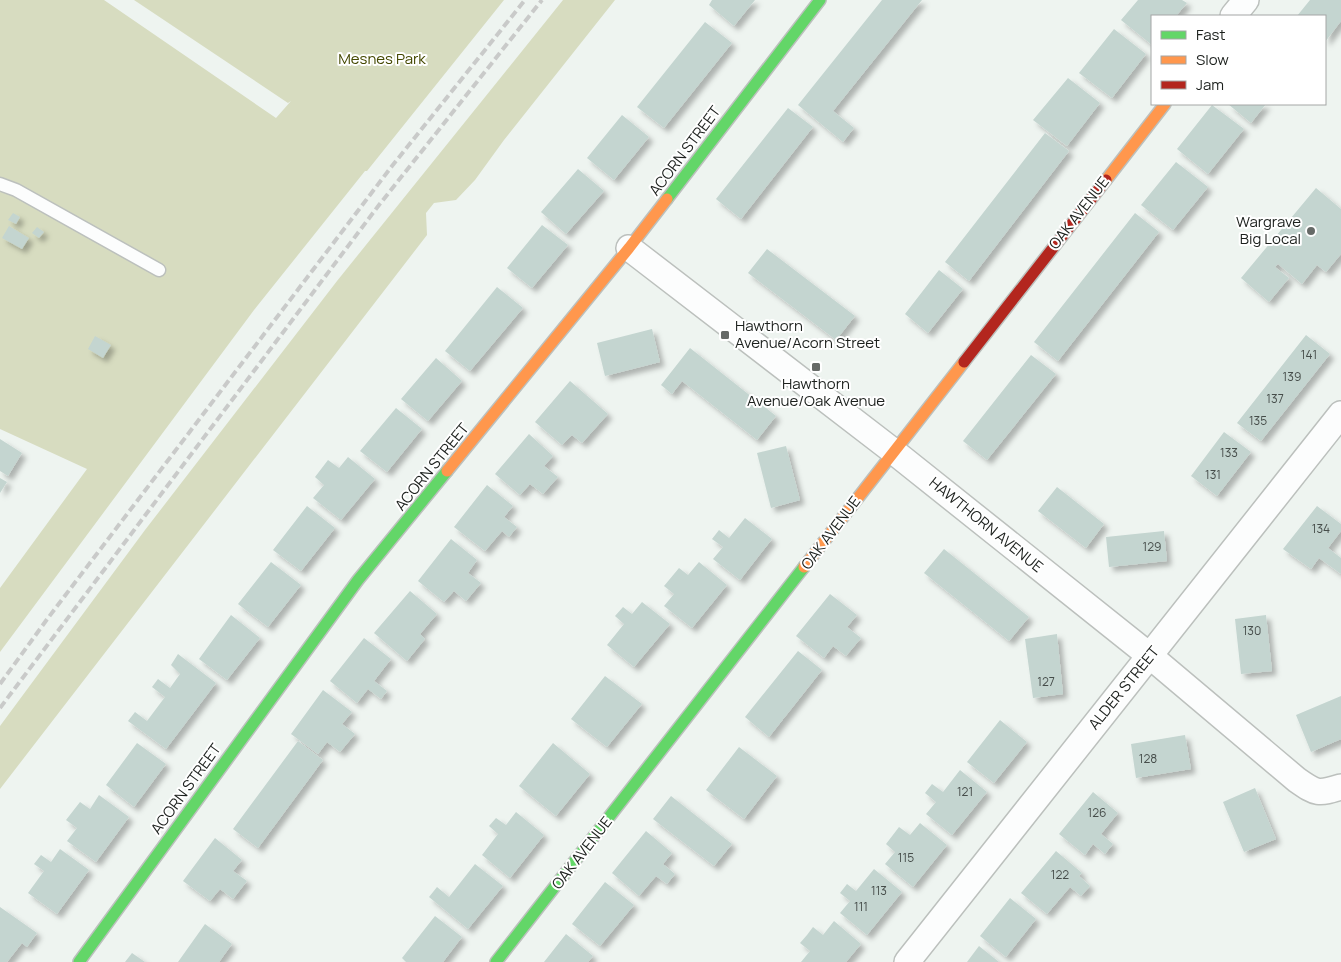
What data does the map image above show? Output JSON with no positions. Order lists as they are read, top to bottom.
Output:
{
  "streets": {
    "street": [
      "ACORN STREET",
      "OAK AVENUE",
      "HAWTHORN AVENUE",
      "ALDER STREET"
    ]
  },
  "crossings": [
    ["ACORN STREET", "HAWTHORN AVENUE"],
    ["OAK AVENUE", "HAWTHORN AVENUE"],
    ["HAWTHORN AVENUE", "ALDER STREET"]
  ],
  "parks": ["Mesnes Park"],
  "places": {
    "other": ["Wargrave Big Local"],
    "transit": ["Hawthorn Avenue/Acorn Street", "Hawthorn Avenue/Oak Avenue"]
  },
  "house_numbers": [
    "141",
    "139",
    "137",
    "135",
    "133",
    "131",
    "134",
    "129",
    "130",
    "127",
    "128",
    "121",
    "126",
    "115",
    "122",
    "113",
    "111"
  ],
  "legend": ["Fast", "Slow", "Jam"]
}
